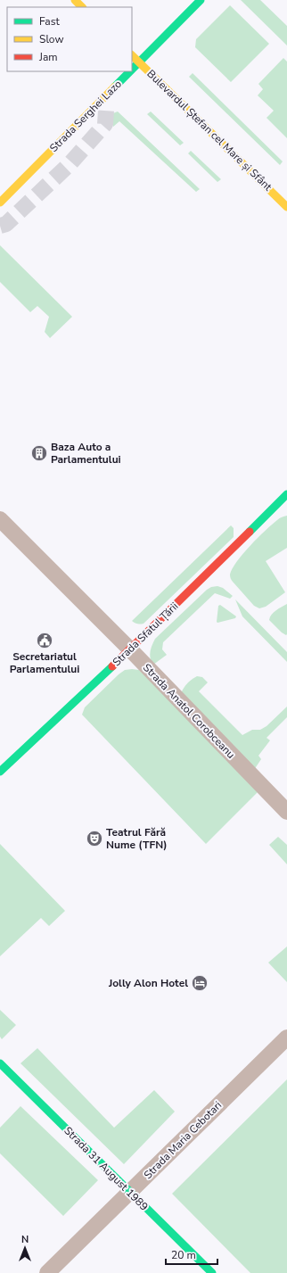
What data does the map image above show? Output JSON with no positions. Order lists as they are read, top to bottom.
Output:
{
  "streets": {
    "main road": [
      "Strada Serghei Lazo",
      "Bulevardul Ștefan cel Mare și Sfânt",
      "Strada Sfatul Țării",
      "Strada 31 August 1989"
    ],
    "street": ["Strada Anatol Corobceanu", "Strada Maria Cebotari"]
  },
  "crossings": [
    ["Strada Serghei Lazo", "Bulevardul Ștefan cel Mare și Sfânt"],
    ["Strada Sfatul Țării", "Strada Anatol Corobceanu"],
    ["Strada Maria Cebotari", "Strada 31 August 1989"]
  ],
  "places": {
    "building": ["Baza Auto a Parlamentului"],
    "public building": ["Secretariatul Parlamentului"],
    "theatre": ["Teatrul Fără Nume (TFN)"],
    "hotel": ["Jolly Alon Hotel"]
  },
  "legend": ["Fast", "Slow", "Jam"],
  "scale_bar": "20 m",
  "north": "top"
}
